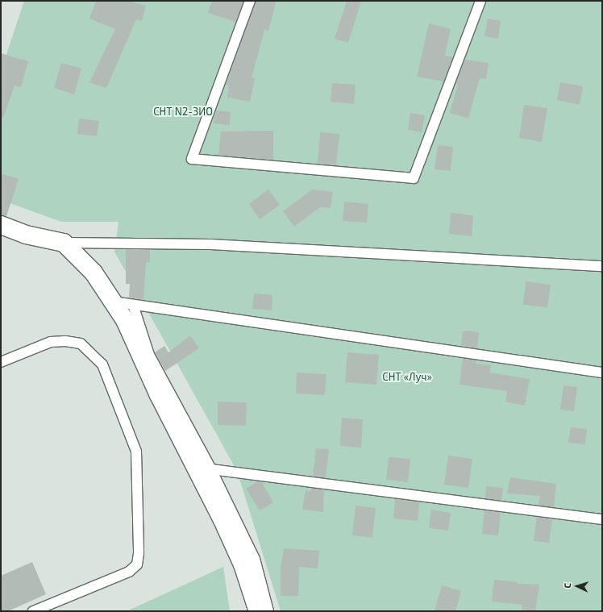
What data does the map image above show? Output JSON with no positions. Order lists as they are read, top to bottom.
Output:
{
  "parks": ["СНТ N2-ЗИО", "СНТ «Луч»"],
  "north": "left"
}
